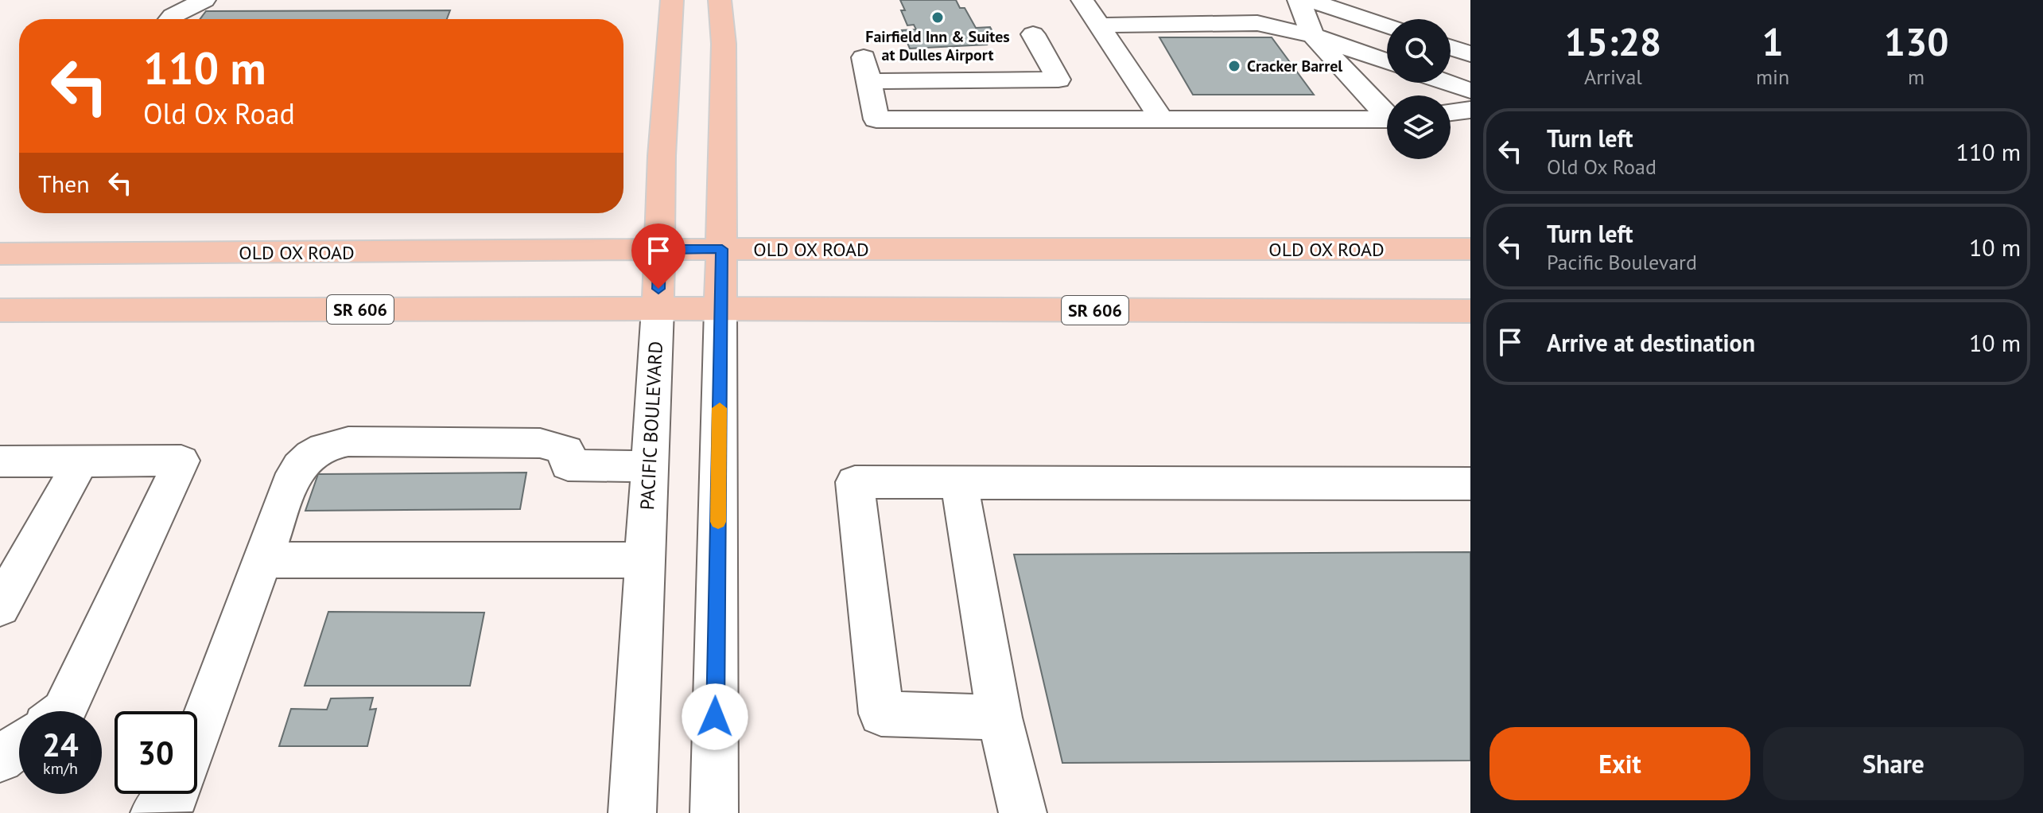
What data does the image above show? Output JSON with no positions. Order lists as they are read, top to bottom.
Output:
{
  "streets": {
    "main road": ["OLD OX ROAD", "SR 606", "PACIFIC BOULEVARD"]
  },
  "crossings": [
    ["OLD OX ROAD", "PACIFIC BOULEVARD"],
    ["SR 606", "PACIFIC BOULEVARD"]
  ],
  "places": ["Fairfield Inn & Suites at Dulles Airport", "Cracker Barrel"],
  "page": {
    "eta": [
      "15:28",
      "Arrival",
      "1",
      "min",
      "130",
      "m"
    ],
    "turn": ["110 m", "Old Ox Road"],
    "list": [
      {
        "name": "Turn left",
        "note": "Old Ox Road",
        "value": "110 m"
      },
      {
        "name": "Turn left",
        "note": "Pacific Boulevard",
        "value": "10 m"
      },
      {
        "name": "Arrive at destination",
        "value": "10 m"
      }
    ],
    "then": "Then",
    "speed": "24 km/h",
    "limit": "30",
    "buttons": ["Exit", "Share"]
  }
}
